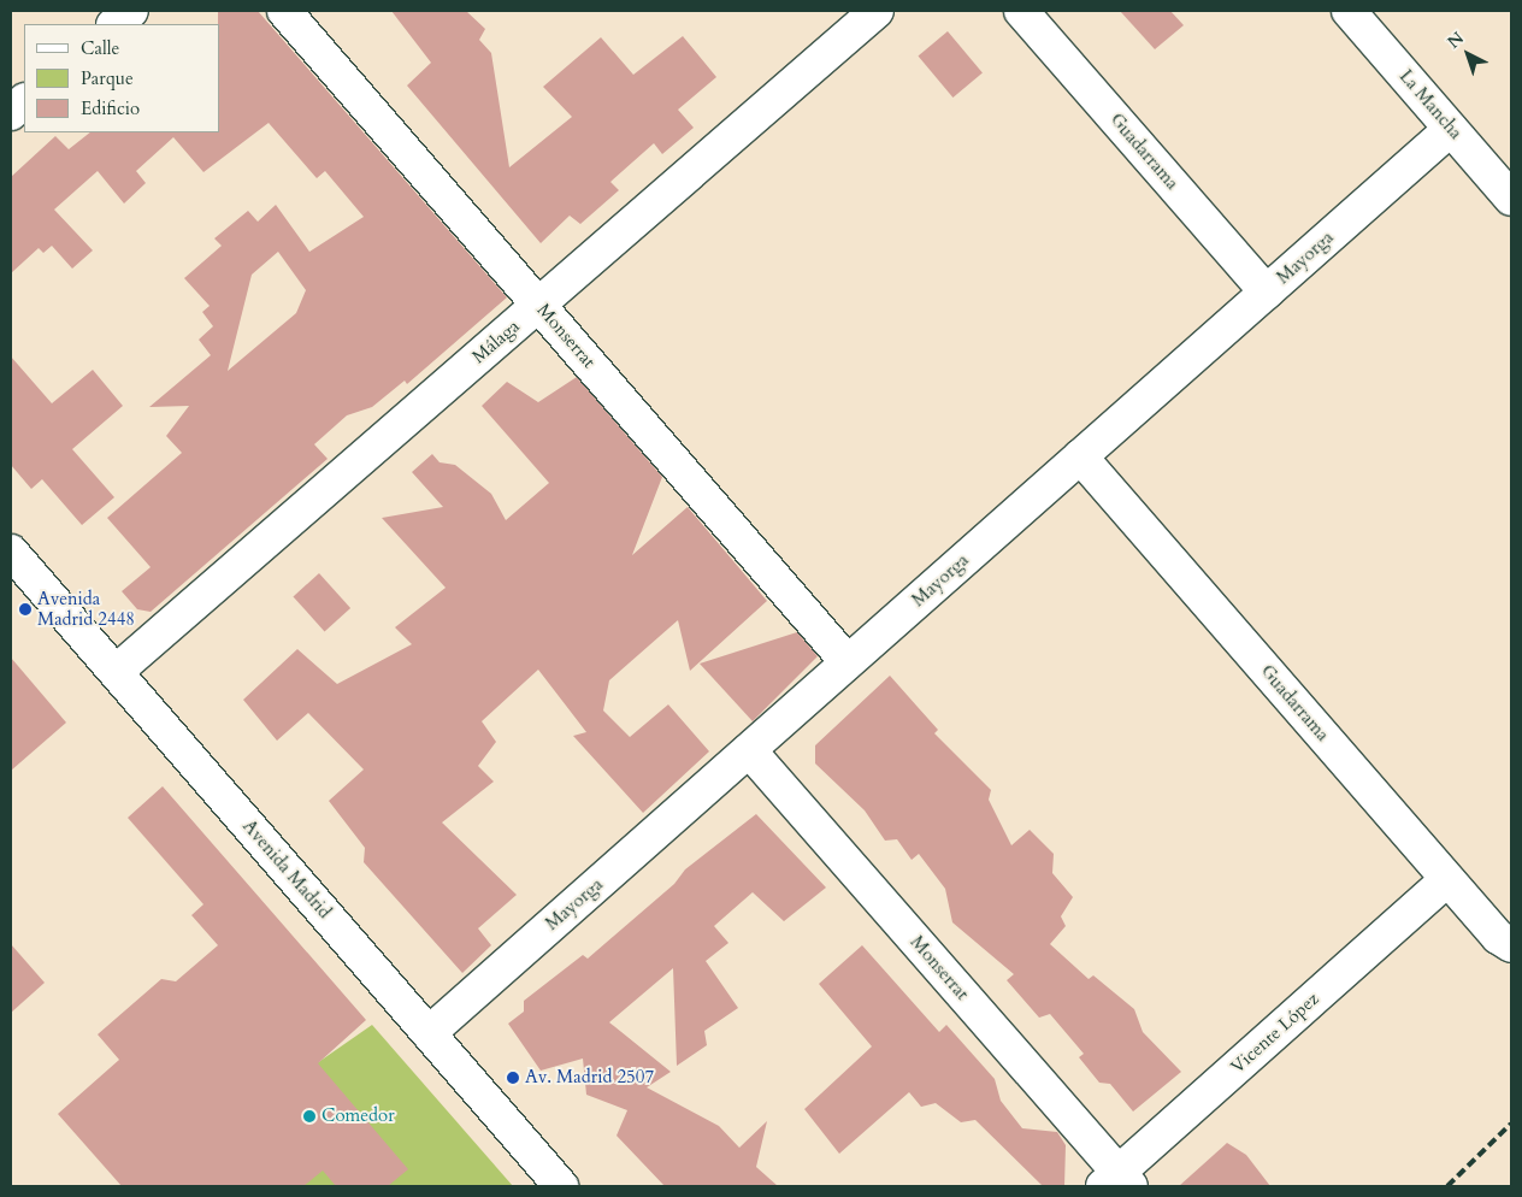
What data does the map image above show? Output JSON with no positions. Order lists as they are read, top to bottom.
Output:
{
  "streets": {
    "street": [
      "La Mancha",
      "Guadarrama",
      "Mayorga",
      "Monserrat",
      "Málaga",
      "Avenida Madrid",
      "Vicente López"
    ]
  },
  "crossings": [
    ["La Mancha", "Mayorga"],
    ["Guadarrama", "Mayorga"],
    ["Guadarrama", "Vicente López"],
    ["Mayorga", "Monserrat"],
    ["Mayorga", "Avenida Madrid"],
    ["Monserrat", "Málaga"],
    ["Monserrat", "Vicente López"],
    ["Málaga", "Avenida Madrid"]
  ],
  "places": ["Avenida Madrid 2448", "Av. Madrid 2507", "Comedor"],
  "legend": ["Calle", "Parque", "Edificio"],
  "north": "top left"
}
